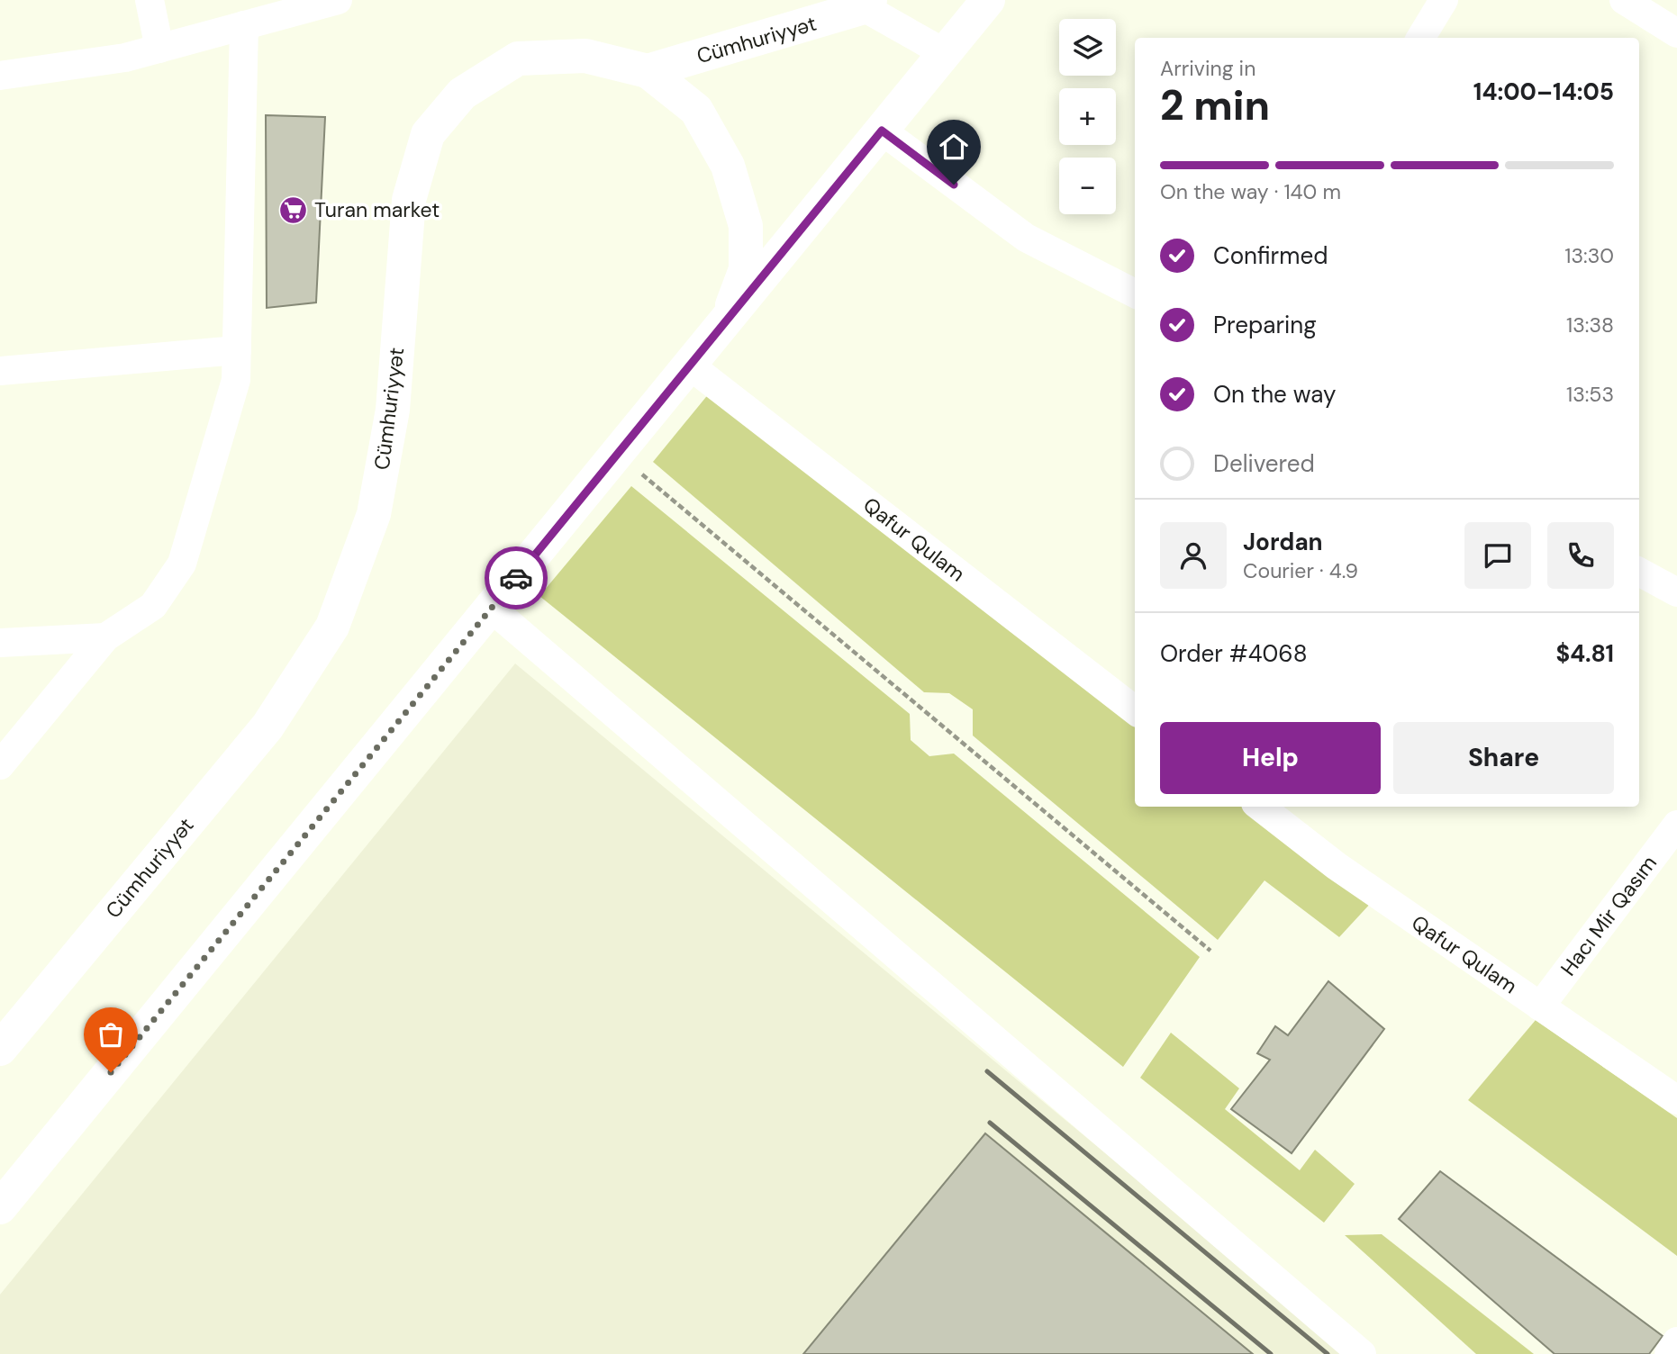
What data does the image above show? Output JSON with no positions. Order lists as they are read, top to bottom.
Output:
{
  "streets": {
    "main road": ["Cümhuriyyət"],
    "street": ["Qafur Qulam", "Hacı Mir Qasım"]
  },
  "crossings": [
    ["Qafur Qulam", "Hacı Mir Qasım"]
  ],
  "places": {
    "supermarket": ["Turan market"]
  },
  "page": {
    "map_buttons": ["+", "−"],
    "heading": ["2 min", "Arriving in", "14:00–14:05"],
    "panel": [
      "Jordan",
      "Courier · 4.9",
      "Order #4068",
      "$4.81"
    ],
    "bar": "On the way · 140 m",
    "list": [
      ["Confirmed", "13:30"],
      ["Preparing", "13:38"],
      ["On the way", "13:53"],
      "Delivered"
    ],
    "buttons": ["Help", "Share"]
  }
}
